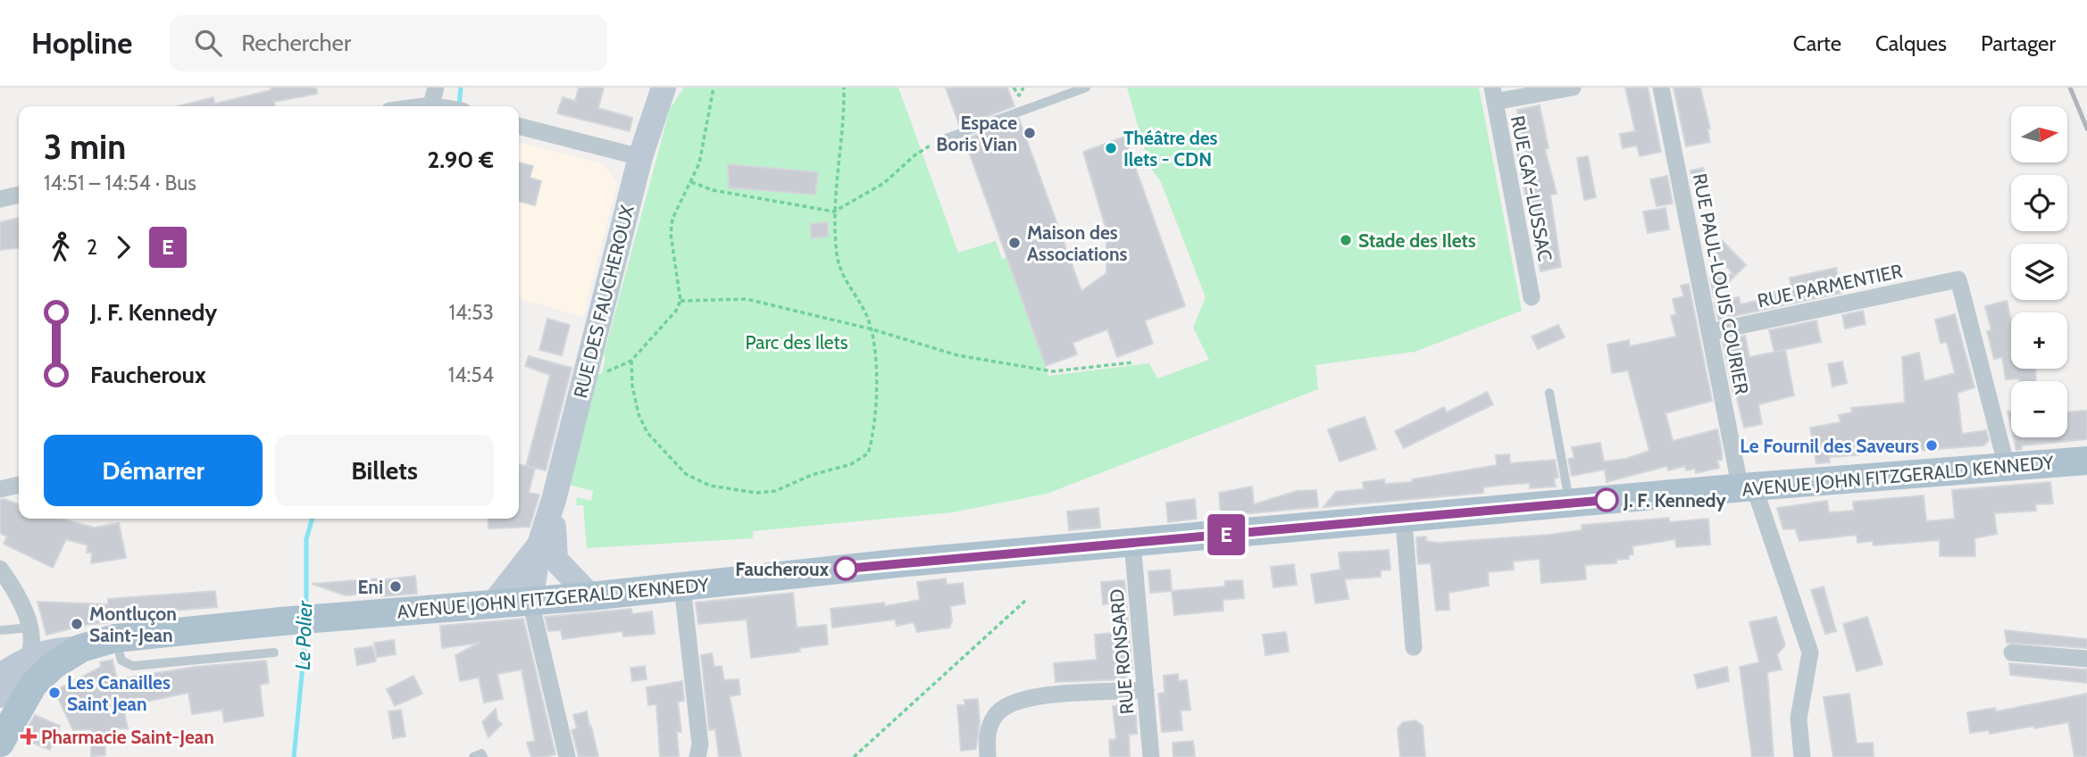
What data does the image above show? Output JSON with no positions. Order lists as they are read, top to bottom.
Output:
{
  "streets": {
    "main road": ["AVENUE JOHN FITZGERALD KENNEDY"],
    "street": [
      "RUE GAY-LUSSAC",
      "RUE PAUL-LOUIS COURIER",
      "RUE PARMENTIER",
      "RUE DES FAUCHEROUX",
      "RUE RONSARD"
    ]
  },
  "crossings": [
    ["RUE PAUL-LOUIS COURIER", "RUE PARMENTIER"],
    ["RUE PAUL-LOUIS COURIER", "AVENUE JOHN FITZGERALD KENNEDY"],
    ["RUE PARMENTIER", "AVENUE JOHN FITZGERALD KENNEDY"],
    ["AVENUE JOHN FITZGERALD KENNEDY", "RUE RONSARD"]
  ],
  "water": ["Le Polier"],
  "parks": ["Parc des Ilets"],
  "places": {
    "other": [
      "Espace Boris Vian",
      "Théâtre des Ilets - CDN",
      "Stade des Ilets",
      "Maison des Associations",
      "Le Fournil des Saveurs",
      "J. F. Kennedy",
      "Faucheroux",
      "Eni",
      "Montluçon Saint-Jean",
      "Les Canailles Saint Jean"
    ],
    "health": ["Pharmacie Saint-Jean"]
  },
  "lines": ["bus line E"],
  "north": "right",
  "page": {
    "header": "Hopline",
    "search": "Rechercher",
    "nav": ["Carte", "Calques", "Partager"],
    "on_map": "E",
    "map_buttons": ["+", "−"],
    "heading": ["3 min", "14:51 – 14:54 · Bus", "2.90 €"],
    "legs": ["2", "E"],
    "list": [
      {
        "name": "J. F. Kennedy",
        "value": "14:53"
      },
      {
        "name": "Faucheroux",
        "value": "14:54"
      }
    ],
    "buttons": ["Démarrer", "Billets"]
  }
}
